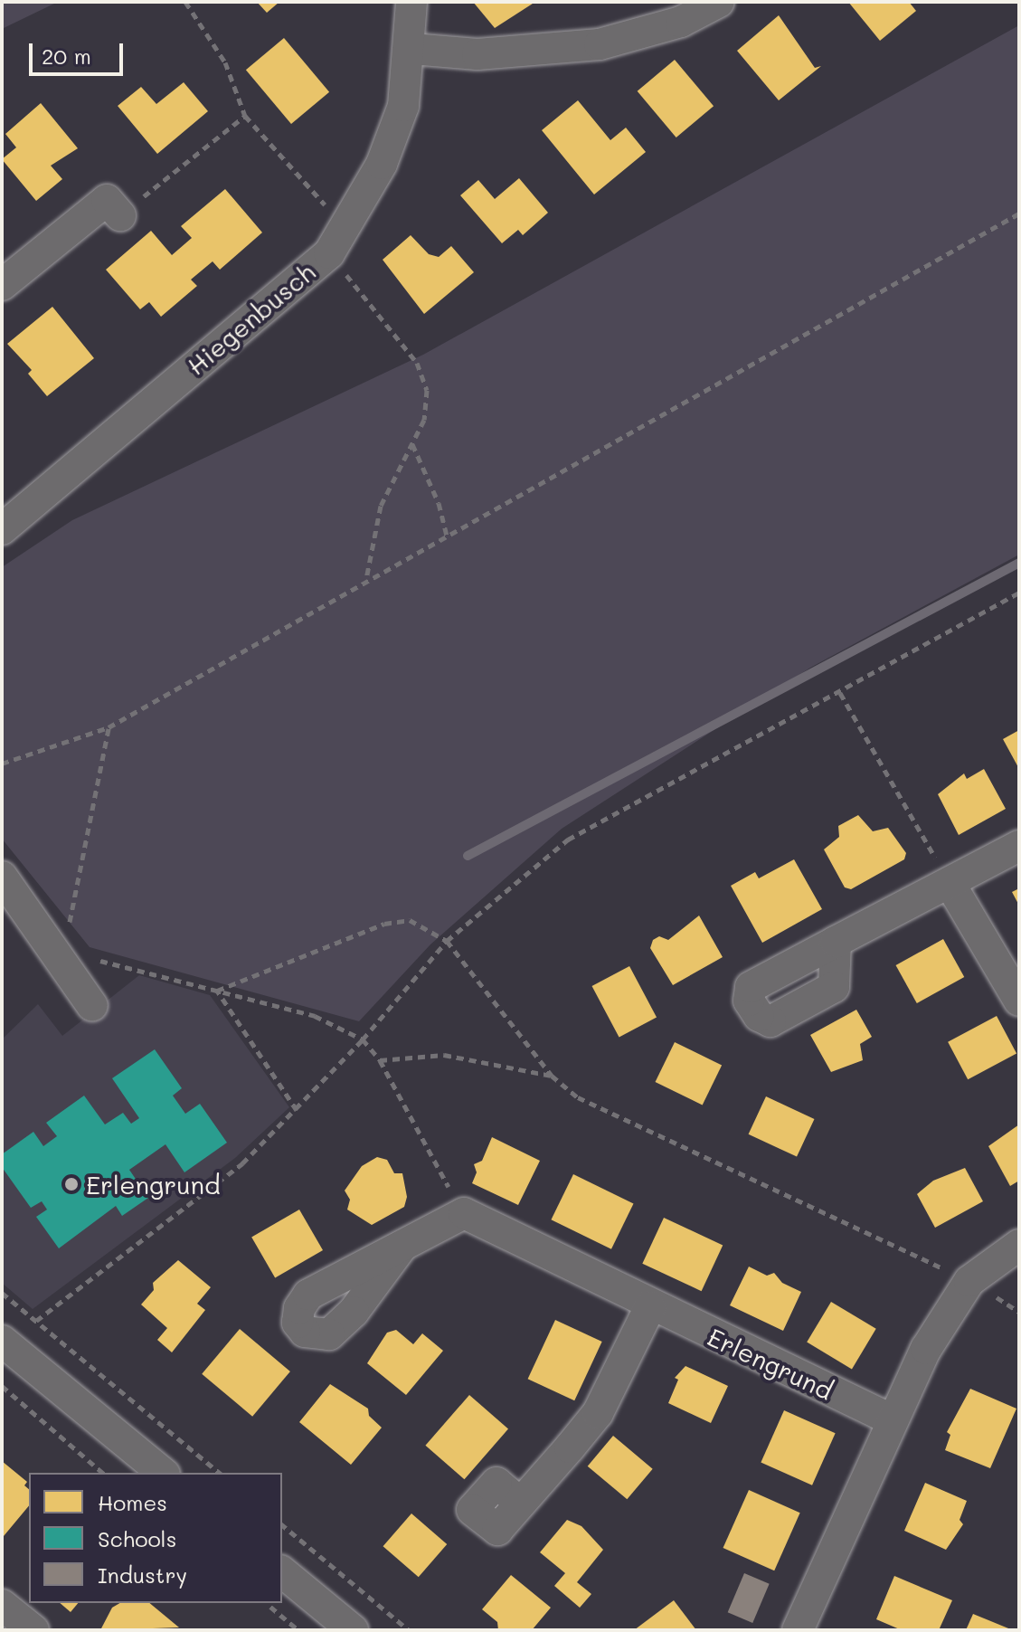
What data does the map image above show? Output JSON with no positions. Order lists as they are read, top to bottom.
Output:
{
  "streets": {
    "street": ["Hiegenbusch", "Erlengrund"]
  },
  "places": ["Erlengrund"],
  "legend": ["Homes", "Schools", "Industry"],
  "scale_bar": "20 m"
}
